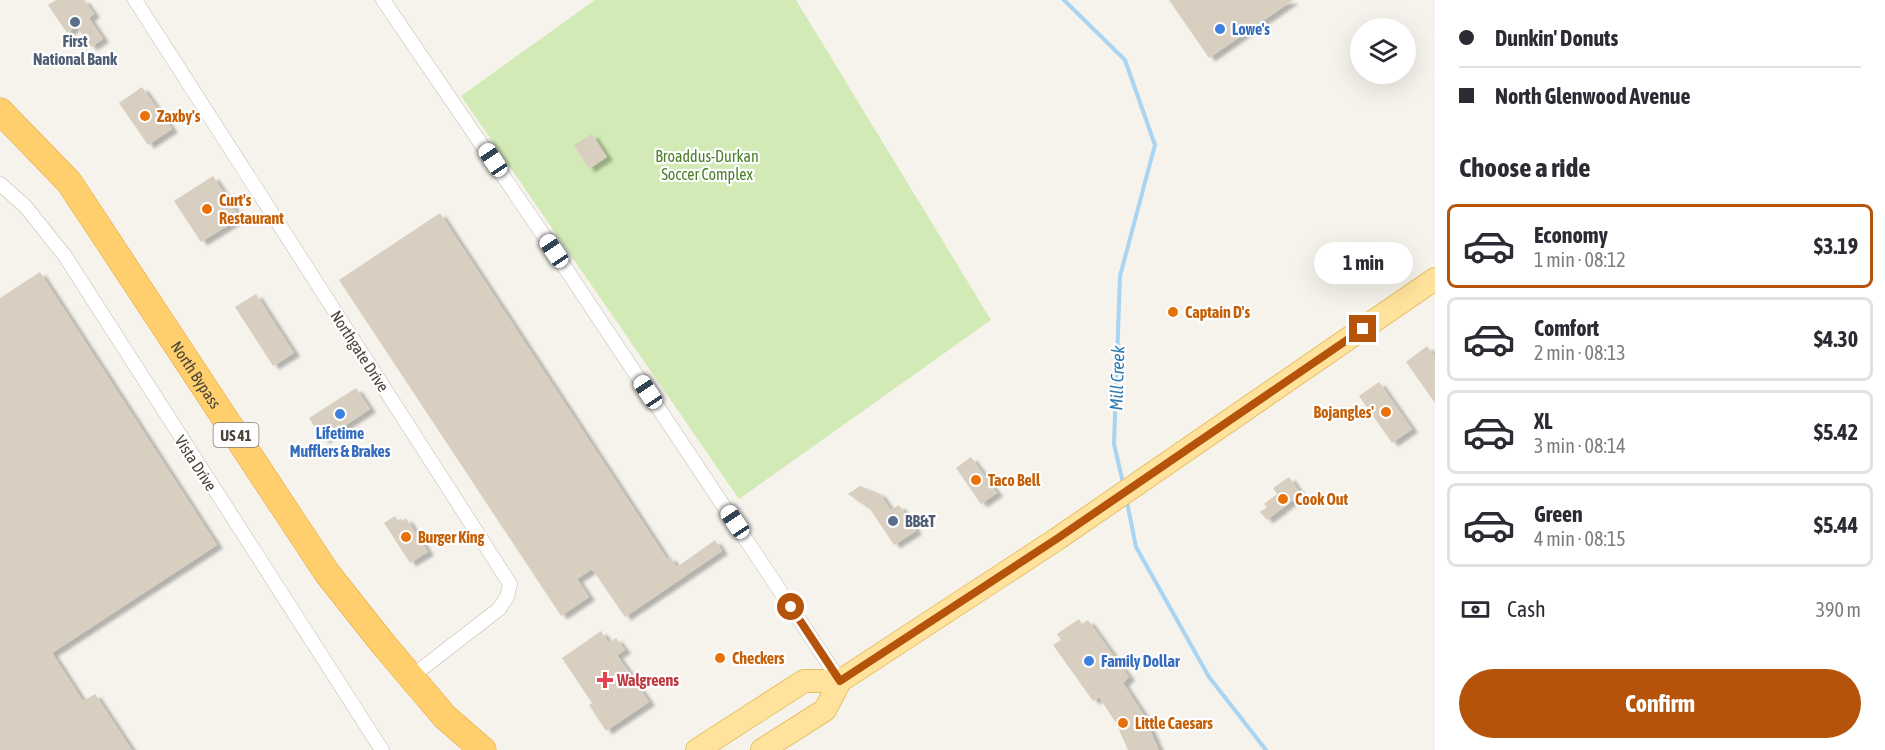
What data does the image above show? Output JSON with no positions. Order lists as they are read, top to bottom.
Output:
{
  "streets": {
    "highway": ["North Bypass", "US 41"],
    "street": ["Northgate Drive", "Vista Drive"]
  },
  "crossings": [
    ["Northgate Drive", "North Bypass"]
  ],
  "water": ["Mill Creek"],
  "parks": ["Broaddus-Durkan Soccer Complex"],
  "places": {
    "other": [
      "First National Bank",
      "Lowe's",
      "Zaxby's",
      "Curt's Restaurant",
      "Captain D's",
      "Bojangles'",
      "Lifetime Mufflers & Brakes",
      "Taco Bell",
      "Cook Out",
      "BB&T",
      "Burger King",
      "Checkers",
      "Family Dollar",
      "Little Caesars"
    ],
    "health": ["Walgreens"]
  },
  "page": {
    "banner": ["Dunkin' Donuts", "North Glenwood Avenue"],
    "heading": "Choose a ride",
    "list": [
      {
        "name": "Economy",
        "note": "1 min · 08:12",
        "value": "$3.19"
      },
      {
        "name": "Comfort",
        "note": "2 min · 08:13",
        "value": "$4.30"
      },
      {
        "name": "XL",
        "note": "3 min · 08:14",
        "value": "$5.42"
      },
      {
        "name": "Green",
        "note": "4 min · 08:15",
        "value": "$5.44"
      }
    ],
    "bubble": "1 min",
    "pay": ["Cash", "390 m"],
    "buttons": "Confirm"
  }
}
